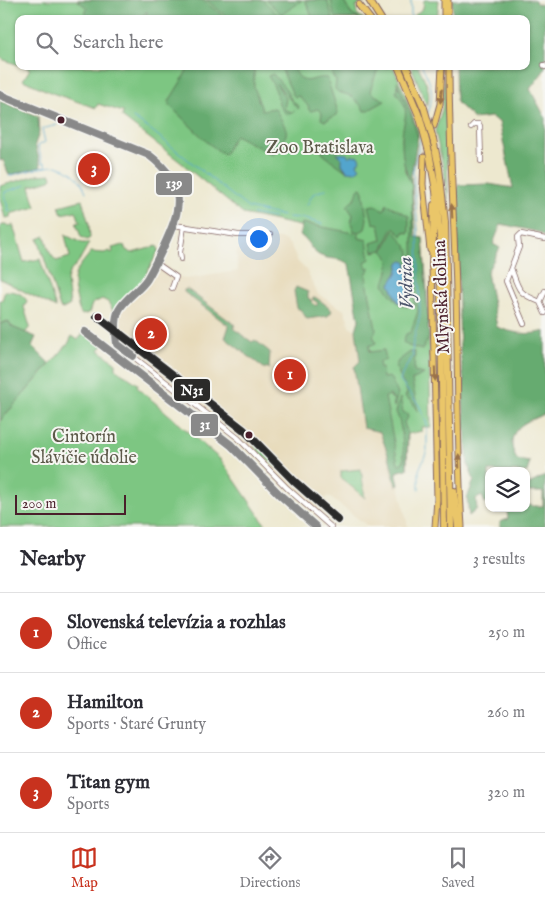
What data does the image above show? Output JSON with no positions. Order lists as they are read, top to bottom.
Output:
{
  "streets": {
    "main road": ["Mlynská dolina"]
  },
  "water": ["Vydrica"],
  "parks": ["Zoo Bratislava", "Cintorín Slávičie údolie"],
  "lines": ["transit line 139", "transit line N31", "transit line 31"],
  "scale_bar": "200 m",
  "page": {
    "search": "Search here",
    "pins": ["3", "2", "1"],
    "scale": "200 m",
    "heading": ["Nearby", "3 results"],
    "list": [
      {
        "mark": "1",
        "name": "Slovenská televízia a rozhlas",
        "note": "Office",
        "value": "250 m"
      },
      {
        "mark": "2",
        "name": "Hamilton",
        "note": "Sports · Staré Grunty",
        "value": "260 m"
      },
      {
        "mark": "3",
        "name": "Titan gym",
        "note": "Sports",
        "value": "320 m"
      }
    ],
    "nav": ["Map", "Directions", "Saved"]
  }
}
